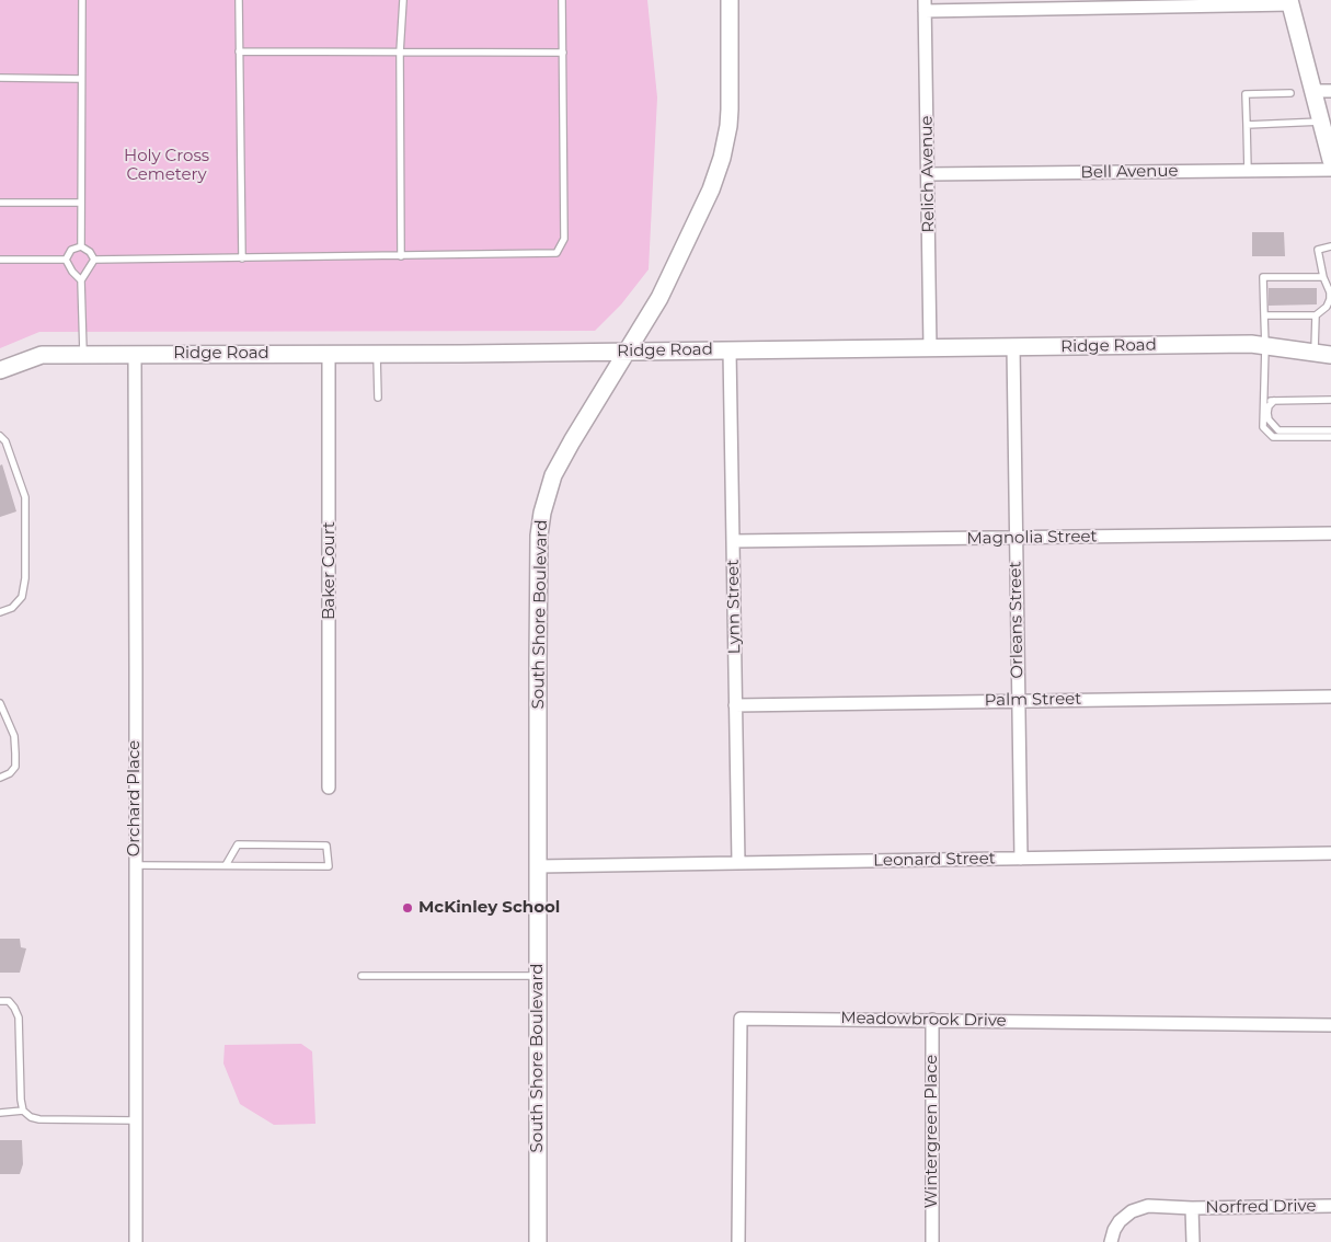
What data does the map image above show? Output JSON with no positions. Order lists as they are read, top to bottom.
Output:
{
  "streets": {
    "street": [
      "Bell Avenue",
      "Relich Avenue",
      "Ridge Road",
      "Magnolia Street",
      "Baker Court",
      "Lynn Street",
      "South Shore Boulevard",
      "Orleans Street",
      "Palm Street",
      "Orchard Place",
      "Leonard Street",
      "Meadowbrook Drive",
      "Wintergreen Place",
      "Norfred Drive"
    ]
  },
  "crossings": [
    ["Bell Avenue", "Relich Avenue"],
    ["Relich Avenue", "Ridge Road"],
    ["Ridge Road", "Baker Court"],
    ["Ridge Road", "Lynn Street"],
    ["Ridge Road", "South Shore Boulevard"],
    ["Ridge Road", "Orleans Street"],
    ["Ridge Road", "Orchard Place"],
    ["Magnolia Street", "Lynn Street"],
    ["Magnolia Street", "Orleans Street"],
    ["Lynn Street", "Palm Street"],
    ["Lynn Street", "Leonard Street"],
    ["South Shore Boulevard", "Leonard Street"],
    ["Orleans Street", "Palm Street"],
    ["Orleans Street", "Leonard Street"],
    ["Meadowbrook Drive", "Wintergreen Place"]
  ],
  "parks": ["Holy Cross Cemetery"],
  "places": ["McKinley School"]
}
